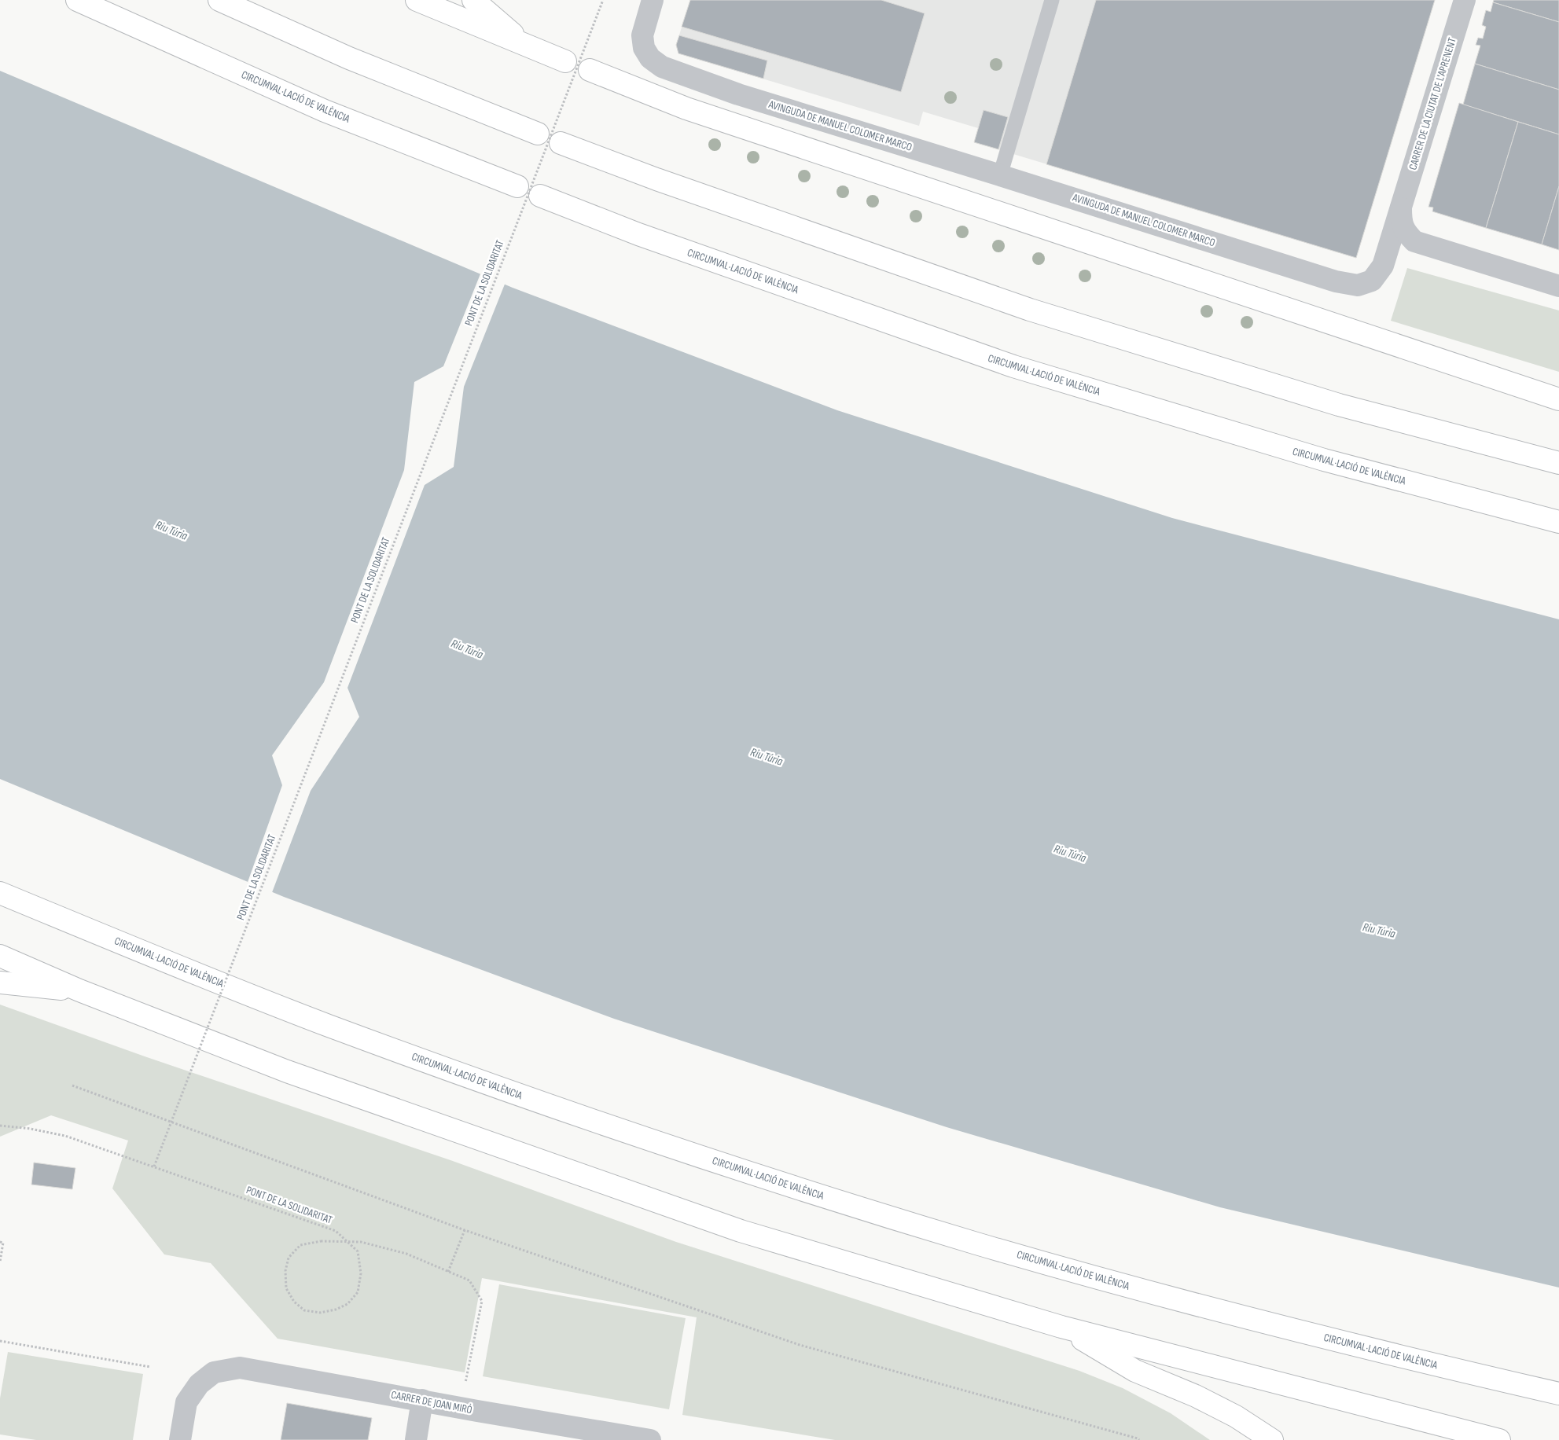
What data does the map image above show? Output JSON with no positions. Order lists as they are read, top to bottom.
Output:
{
  "streets": {
    "highway": ["CIRCUMVAL·LACIÓ DE VALÈNCIA"],
    "street": ["CARRER DE LA CIUTAT DE L'APRENENT", "AVINGUDA DE MANUEL COLOMER MARCO", "CARRER DE JOAN MIRÓ"],
    "path": ["PONT DE LA SOLIDARITAT"]
  },
  "crossings": [
    ["CARRER DE LA CIUTAT DE L'APRENENT", "AVINGUDA DE MANUEL COLOMER MARCO"],
    ["PONT DE LA SOLIDARITAT", "CARRER DE JOAN MIRÓ"]
  ],
  "water": ["Riu Túria"]
}
